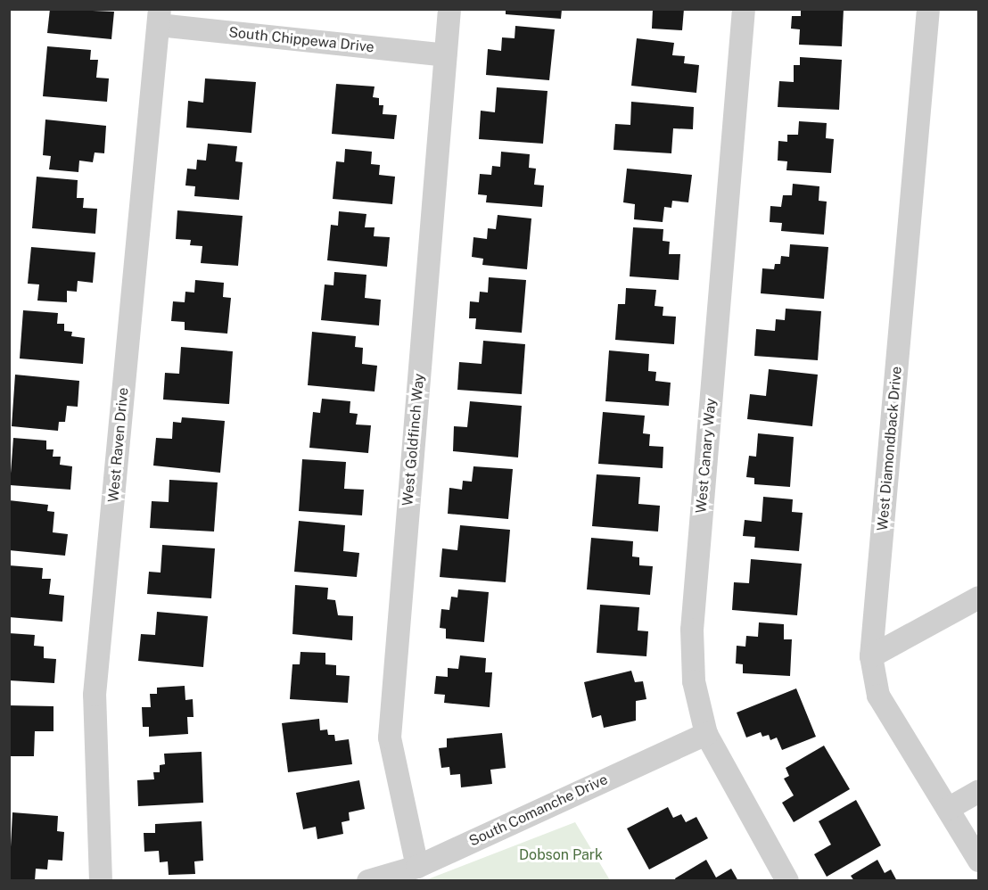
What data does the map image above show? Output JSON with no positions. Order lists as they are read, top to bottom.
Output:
{
  "streets": {
    "street": [
      "South Chippewa Drive",
      "West Goldfinch Way",
      "West Raven Drive",
      "West Diamondback Drive",
      "West Canary Way",
      "South Comanche Drive"
    ]
  },
  "crossings": [
    ["South Chippewa Drive", "West Goldfinch Way"],
    ["South Chippewa Drive", "West Raven Drive"],
    ["West Goldfinch Way", "South Comanche Drive"],
    ["West Canary Way", "South Comanche Drive"]
  ],
  "parks": ["Dobson Park"]
}
